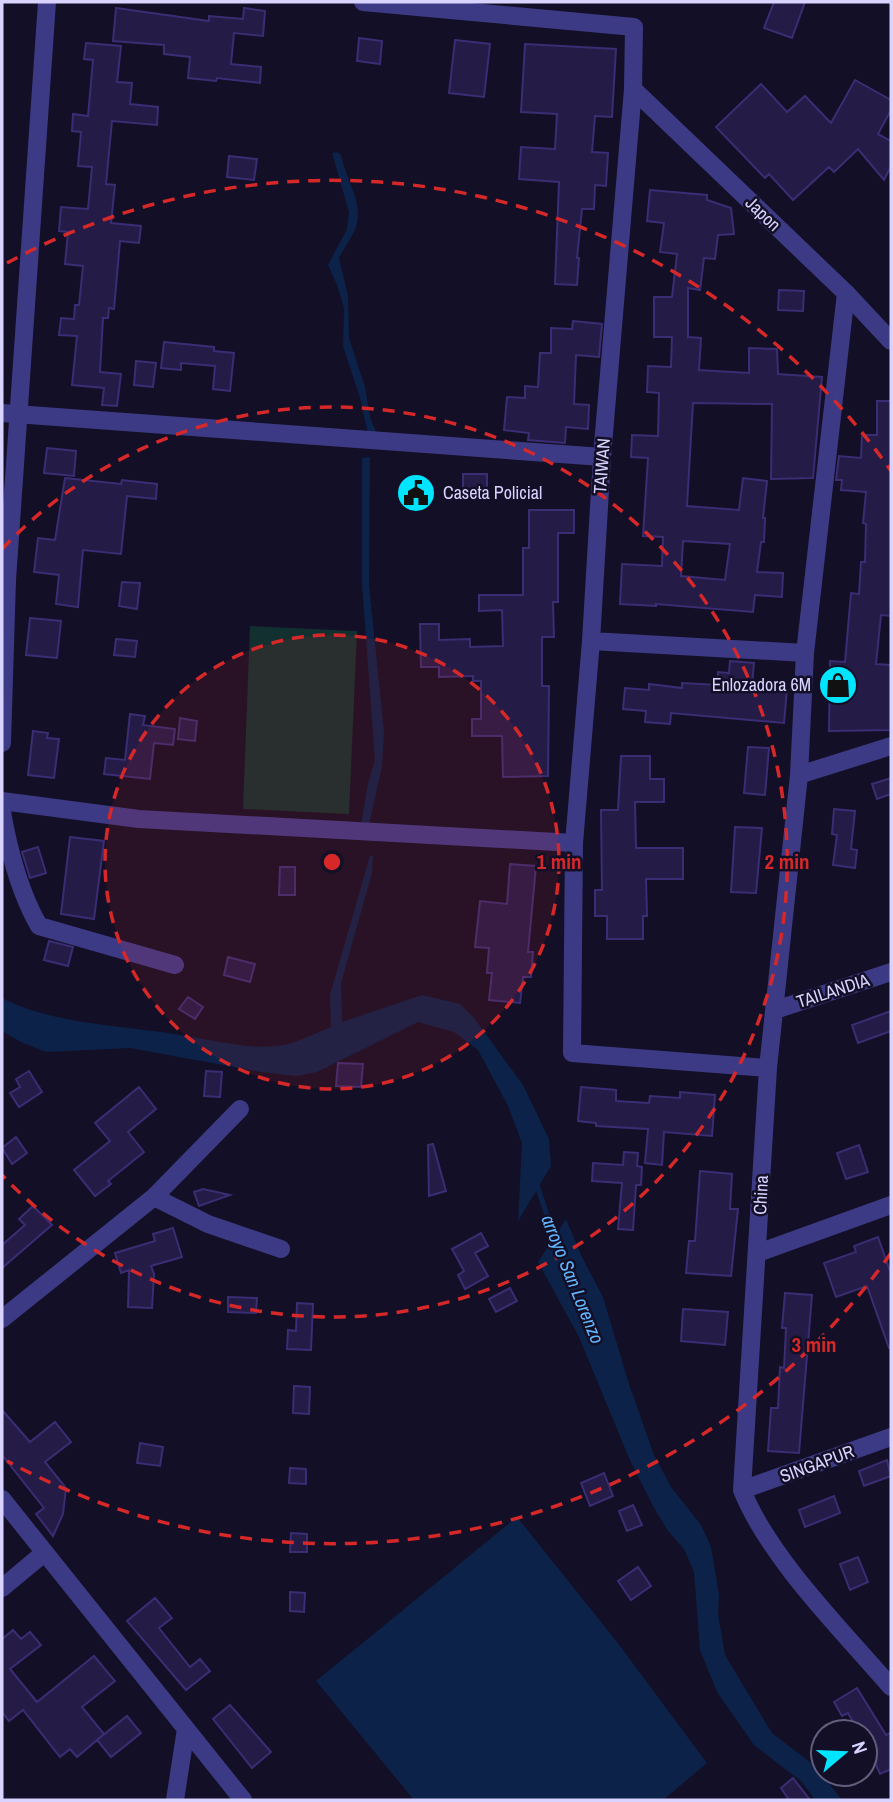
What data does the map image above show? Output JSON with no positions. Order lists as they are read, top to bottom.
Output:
{
  "streets": {
    "street": [
      "Japon",
      "TAIWAN",
      "TAILANDIA",
      "China",
      "SINGAPUR"
    ]
  },
  "crossings": [
    ["Japon", "TAIWAN"],
    ["Japon", "China"],
    ["TAIWAN", "China"],
    ["TAILANDIA", "China"],
    ["China", "SINGAPUR"]
  ],
  "water": ["arroyo San Lorenzo"],
  "places": {
    "public building": ["Caseta Policial"],
    "shop": ["Enlozadora 6M"]
  },
  "north": "right",
  "rings": ["1 min", "2 min", "3 min"]
}
